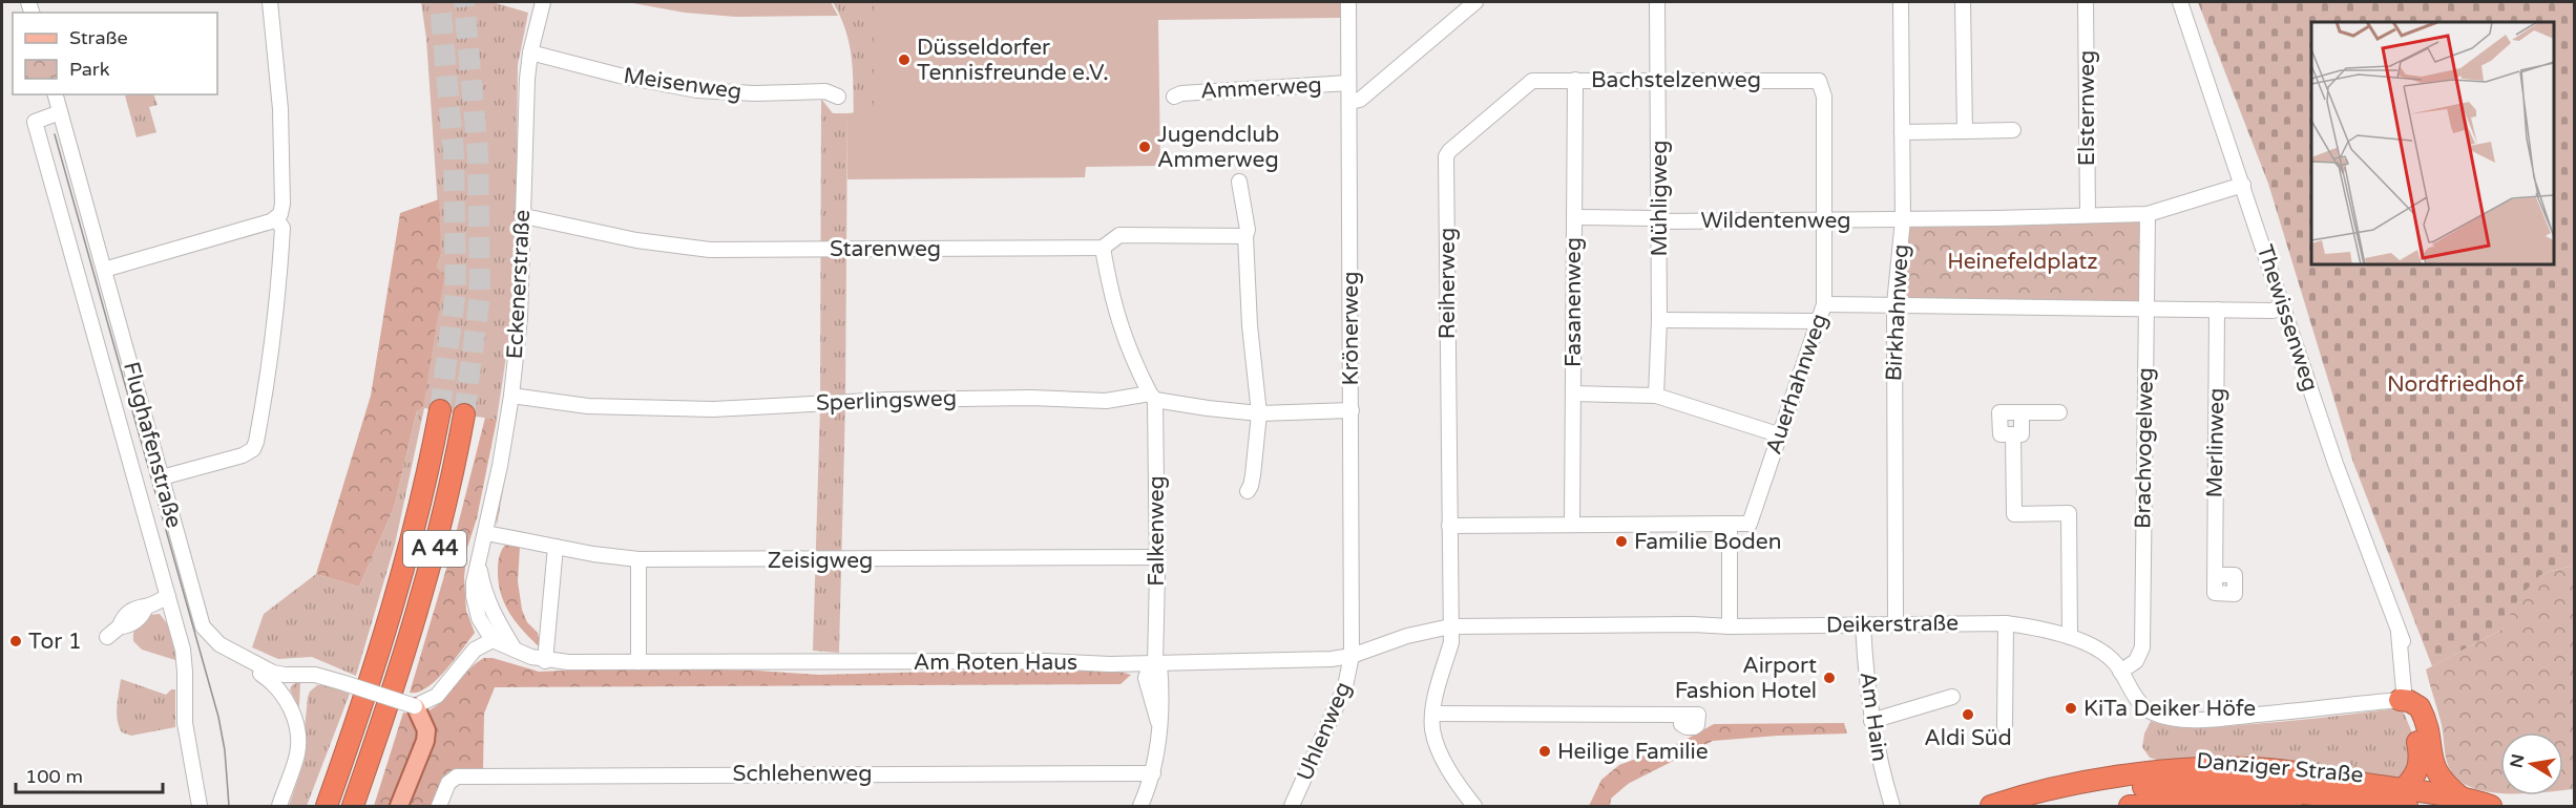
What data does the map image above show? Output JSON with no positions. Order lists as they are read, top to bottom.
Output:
{
  "streets": {
    "highway": ["A 44", "Danziger Straße"],
    "street": [
      "Bachstelzenweg",
      "Meisenweg",
      "Ammerweg",
      "Elsternweg",
      "Mühligweg",
      "Wildentenweg",
      "Starenweg",
      "Reiherweg",
      "Eckenerstraße",
      "Fasanenweg",
      "Birkhahnweg",
      "Thewissenweg",
      "Krönerweg",
      "Auerhahnweg",
      "Sperlingsweg",
      "Merlinweg",
      "Flughafenstraße",
      "Brachvogelweg",
      "Falkenweg",
      "Zeisigweg",
      "Deikerstraße",
      "Am Roten Haus",
      "Am Hain",
      "Uhlenweg",
      "Schlehenweg"
    ]
  },
  "crossings": [
    ["Bachstelzenweg", "Mühligweg"],
    ["Bachstelzenweg", "Reiherweg"],
    ["Bachstelzenweg", "Fasanenweg"],
    ["Bachstelzenweg", "Auerhahnweg"],
    ["Meisenweg", "Eckenerstraße"],
    ["Ammerweg", "Krönerweg"],
    ["Mühligweg", "Wildentenweg"],
    ["Wildentenweg", "Fasanenweg"],
    ["Wildentenweg", "Birkhahnweg"],
    ["Wildentenweg", "Auerhahnweg"],
    ["Starenweg", "Eckenerstraße"],
    ["Starenweg", "Falkenweg"],
    ["Reiherweg", "Deikerstraße"],
    ["Eckenerstraße", "Sperlingsweg"],
    ["Eckenerstraße", "Zeisigweg"],
    ["Eckenerstraße", "Am Roten Haus"],
    ["Birkhahnweg", "Deikerstraße"],
    ["Thewissenweg", "Deikerstraße"],
    ["Krönerweg", "Sperlingsweg"],
    ["Krönerweg", "Deikerstraße"],
    ["Krönerweg", "Am Roten Haus"],
    ["Krönerweg", "Uhlenweg"],
    ["Sperlingsweg", "Falkenweg"],
    ["Brachvogelweg", "Deikerstraße"],
    ["Falkenweg", "Zeisigweg"],
    ["Falkenweg", "Am Roten Haus"],
    ["Deikerstraße", "Am Roten Haus"],
    ["Deikerstraße", "Am Hain"],
    ["Deikerstraße", "Uhlenweg"],
    ["Am Roten Haus", "Uhlenweg"]
  ],
  "parks": ["Heinefeldplatz", "Nordfriedhof"],
  "places": [
    "Düsseldorfer Tennisfreunde e.V.",
    "Jugendclub Ammerweg",
    "Familie Boden",
    "Tor 1",
    "Airport Fashion Hotel",
    "KiTa Deiker Höfe",
    "Aldi Süd",
    "Heilige Familie"
  ],
  "legend": ["Straße", "Park"],
  "scale_bar": "100 m",
  "north": "left"
}
